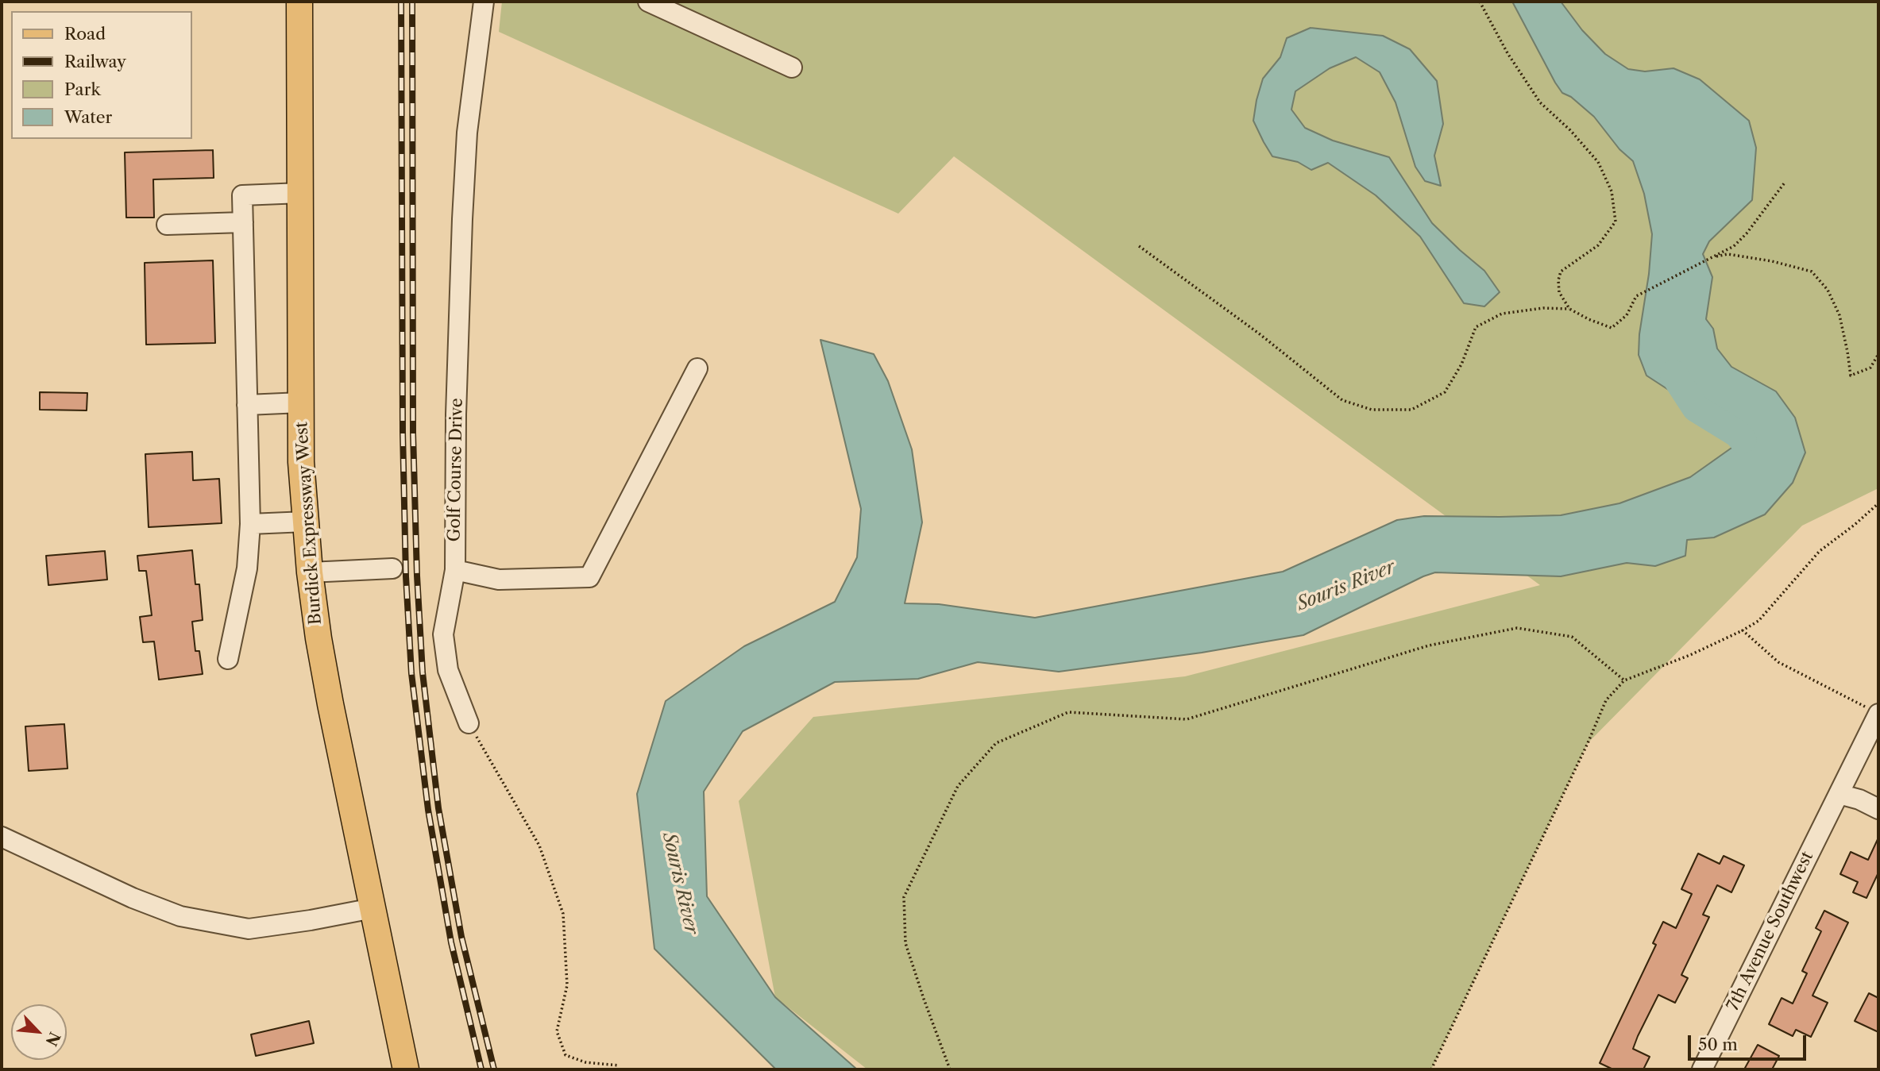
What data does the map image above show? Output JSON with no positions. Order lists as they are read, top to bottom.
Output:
{
  "streets": {
    "main road": ["Burdick Expressway West"],
    "street": ["Golf Course Drive", "7th Avenue Southwest"]
  },
  "water": ["Souris River"],
  "legend": [
    "Road",
    "Railway",
    "Park",
    "Water"
  ],
  "scale_bar": "50 m",
  "north": "bottom right"
}
